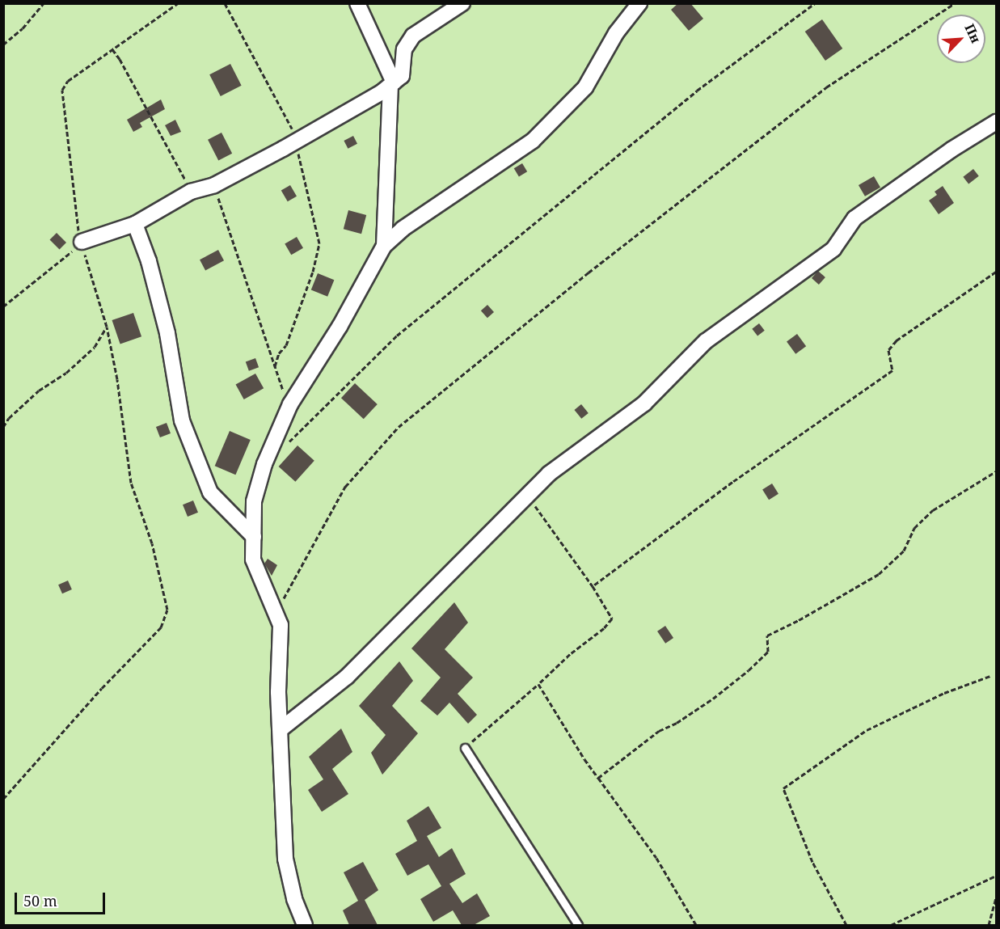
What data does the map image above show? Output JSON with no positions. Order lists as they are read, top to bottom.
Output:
{
  "scale_bar": "50 m",
  "north": "top right"
}
